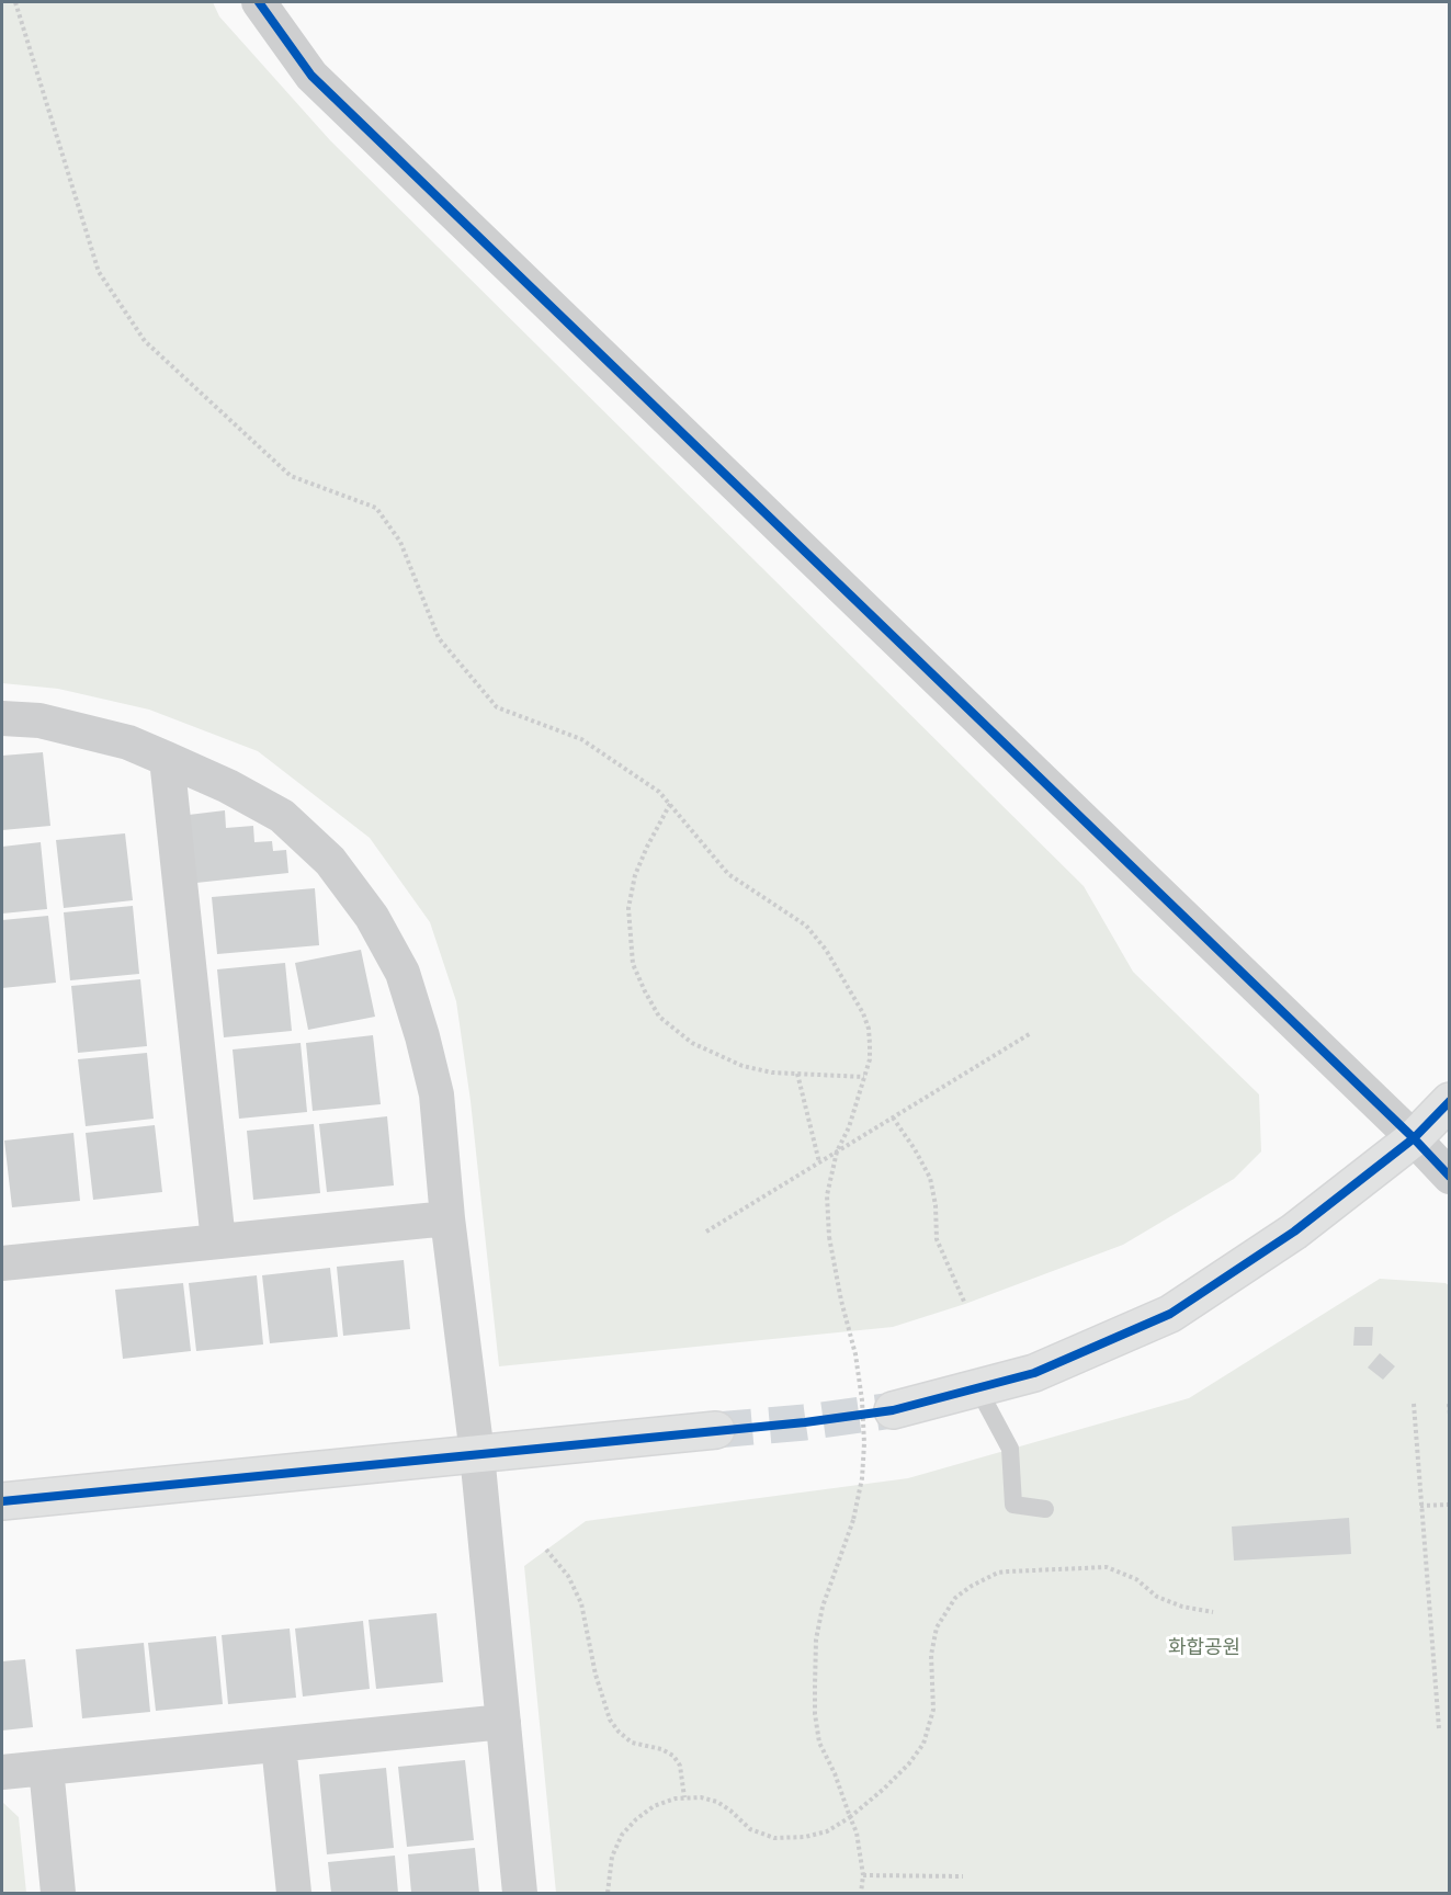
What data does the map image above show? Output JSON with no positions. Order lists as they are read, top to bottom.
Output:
{
  "parks": ["화합공원"]
}
